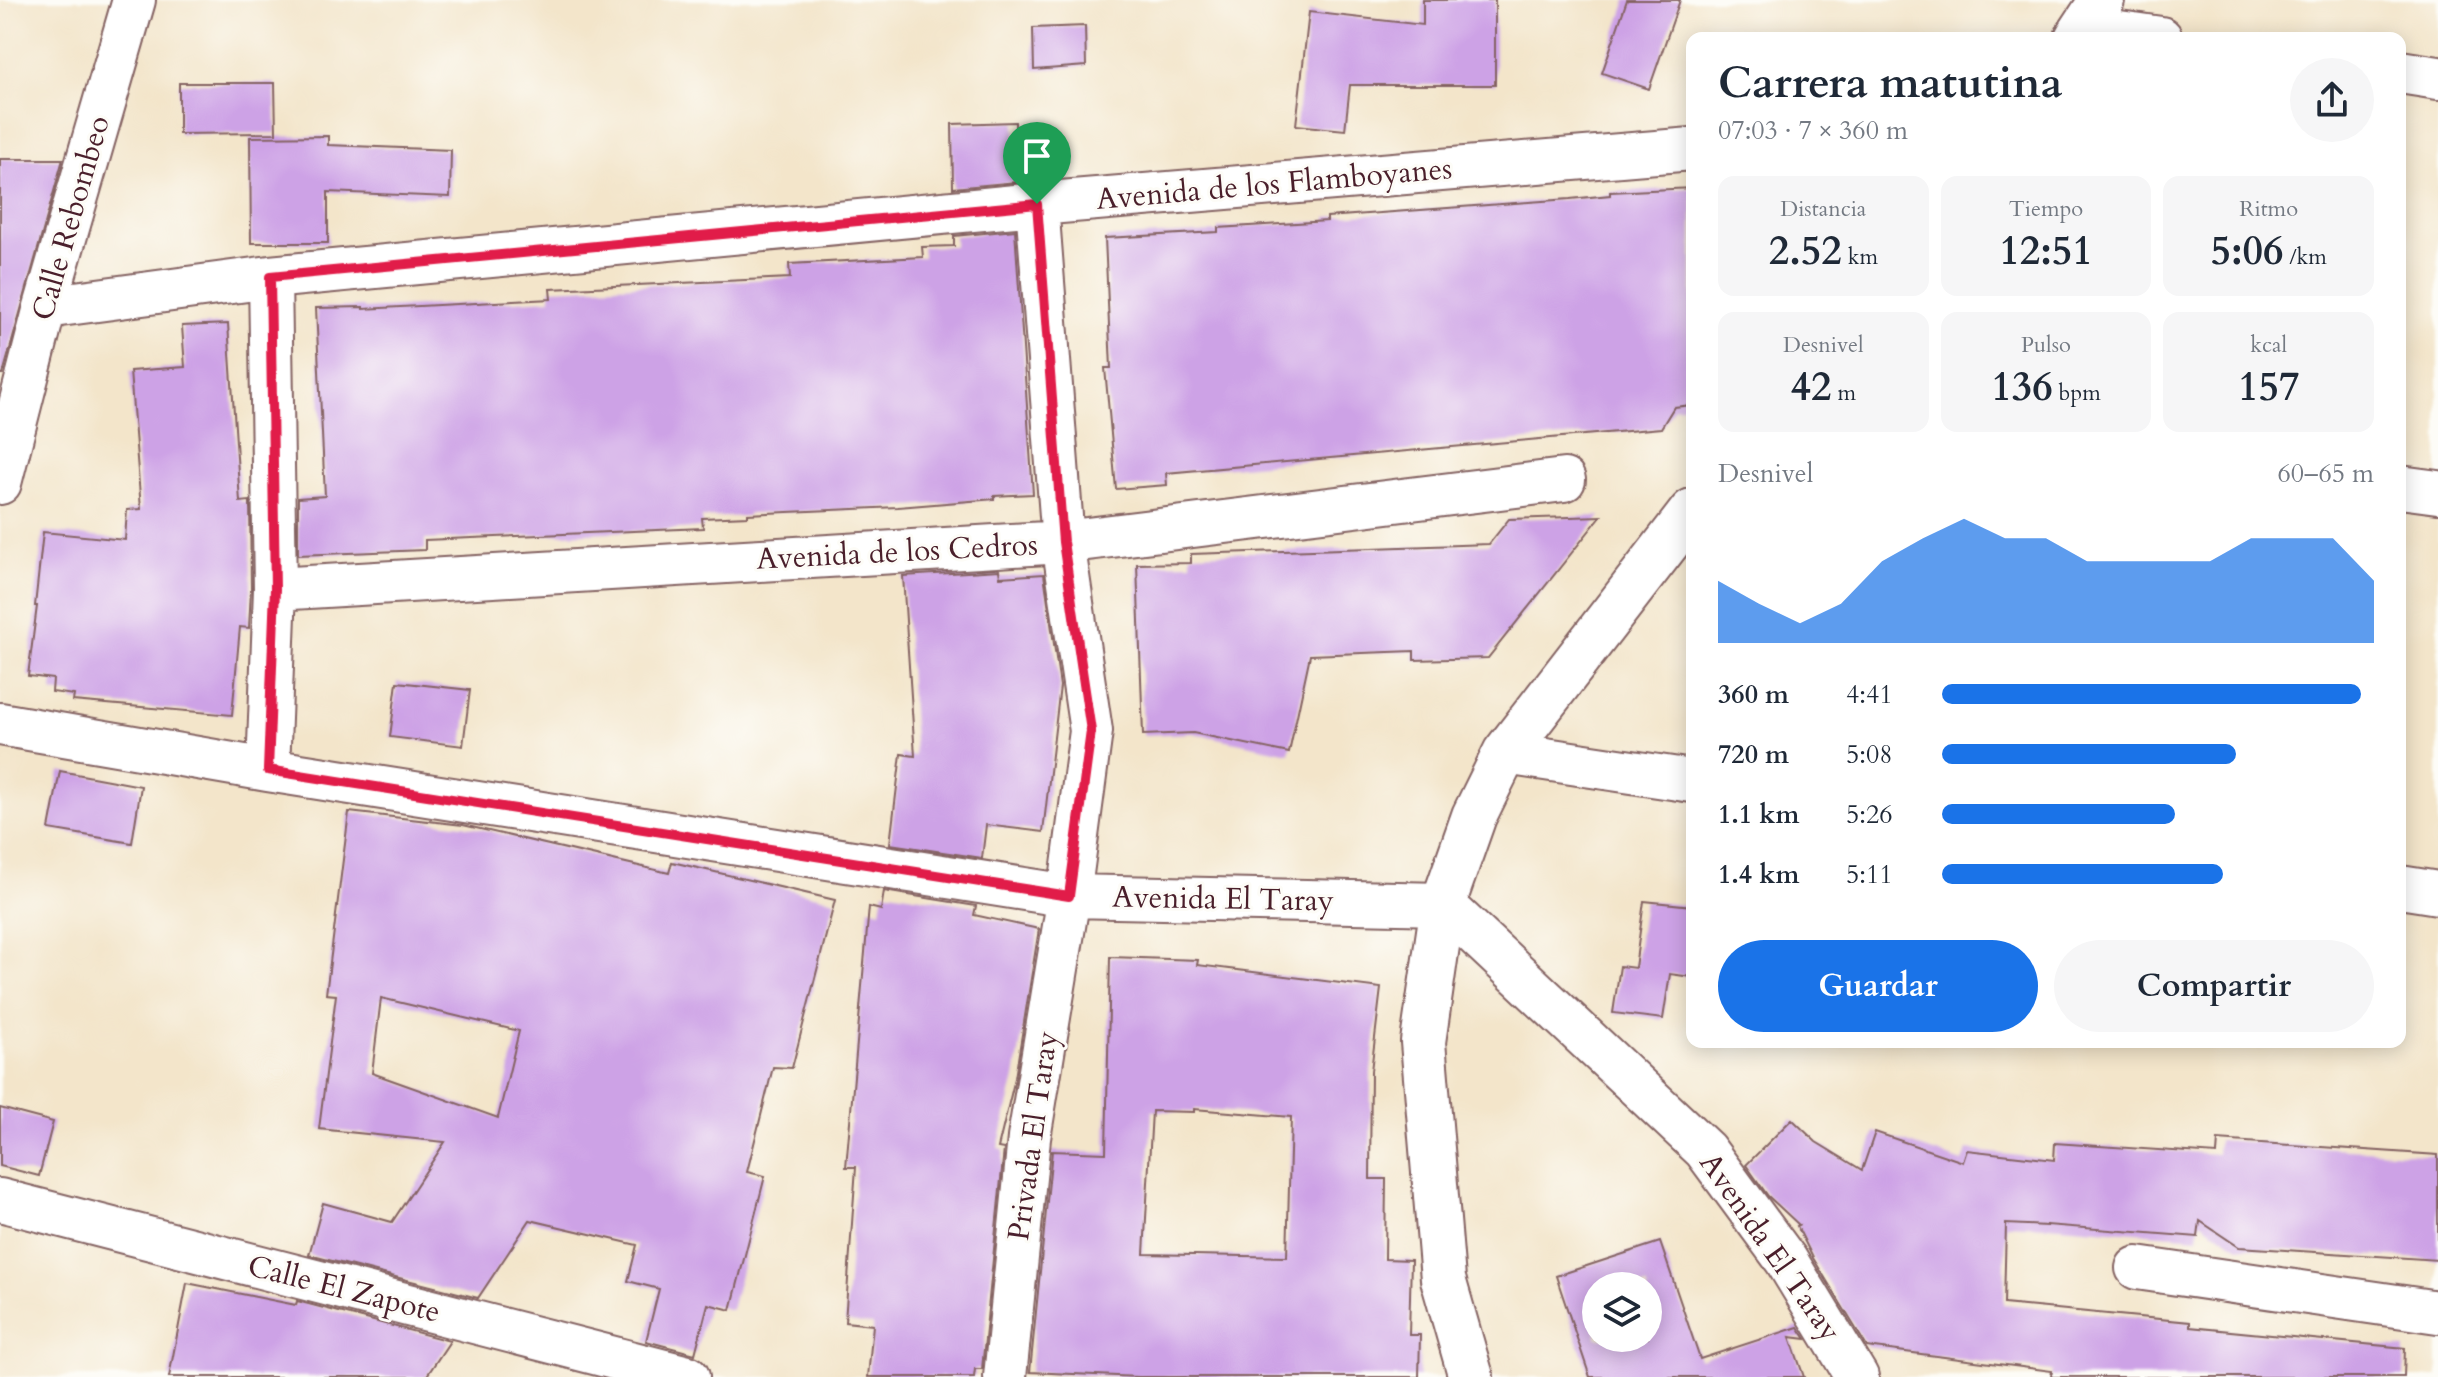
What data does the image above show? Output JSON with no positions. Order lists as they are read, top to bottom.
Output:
{
  "streets": {
    "street": [
      "Avenida de los Flamboyanes",
      "Calle Rebombeo",
      "Avenida de los Cedros",
      "Avenida El Taray",
      "Privada El Taray",
      "Calle El Zapote"
    ]
  },
  "crossings": [
    ["Avenida de los Flamboyanes", "Calle Rebombeo"],
    ["Avenida de los Flamboyanes", "Privada El Taray"],
    ["Avenida de los Cedros", "Privada El Taray"],
    ["Avenida El Taray", "Privada El Taray"]
  ],
  "page": {
    "heading": ["Carrera matutina", "07:03 · 7 × 360 m"],
    "stats": [
      ["Distancia", "2.52 km"],
      ["Tiempo", "12:51"],
      ["Ritmo", "5:06 /km"],
      ["Desnivel", "42 m"],
      ["Pulso", "136 bpm"],
      ["kcal", "157"]
    ],
    "chart": ["Desnivel", "60–65 m"],
    "list": [
      {
        "name": "360 m",
        "note": "4:41"
      },
      {
        "name": "720 m",
        "note": "5:08"
      },
      {
        "name": "1.1 km",
        "note": "5:26"
      },
      {
        "name": "1.4 km",
        "note": "5:11"
      }
    ],
    "buttons": ["Guardar", "Compartir"]
  }
}
